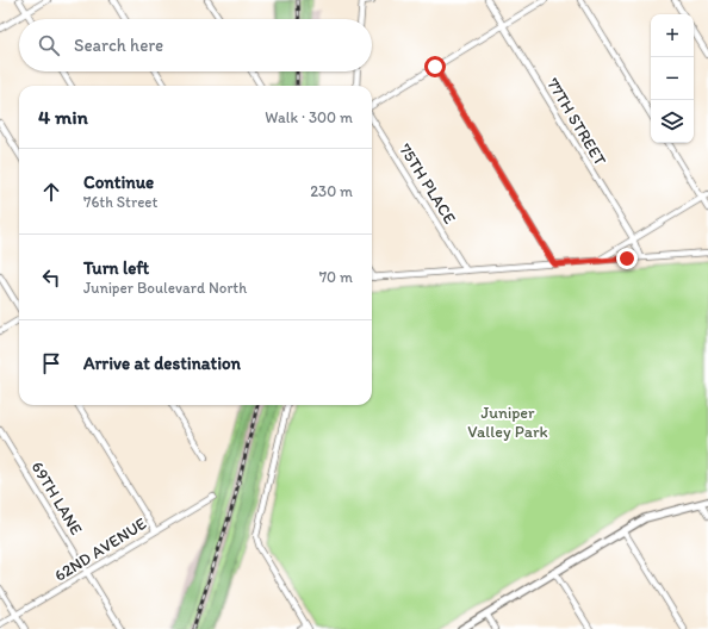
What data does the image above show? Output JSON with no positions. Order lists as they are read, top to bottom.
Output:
{
  "streets": {
    "street": [
      "77TH STREET",
      "75TH PLACE",
      "69TH LANE",
      "62ND AVENUE"
    ]
  },
  "crossings": [
    ["69TH LANE", "62ND AVENUE"]
  ],
  "parks": ["Juniper Valley Park"],
  "page": {
    "map_buttons": ["+", "−"],
    "search": "Search here",
    "heading": ["4 min", "Walk · 300 m"],
    "list": [
      ["Continue", "76th Street", "230 m"],
      ["Turn left", "Juniper Boulevard North", "70 m"],
      "Arrive at destination"
    ]
  }
}
